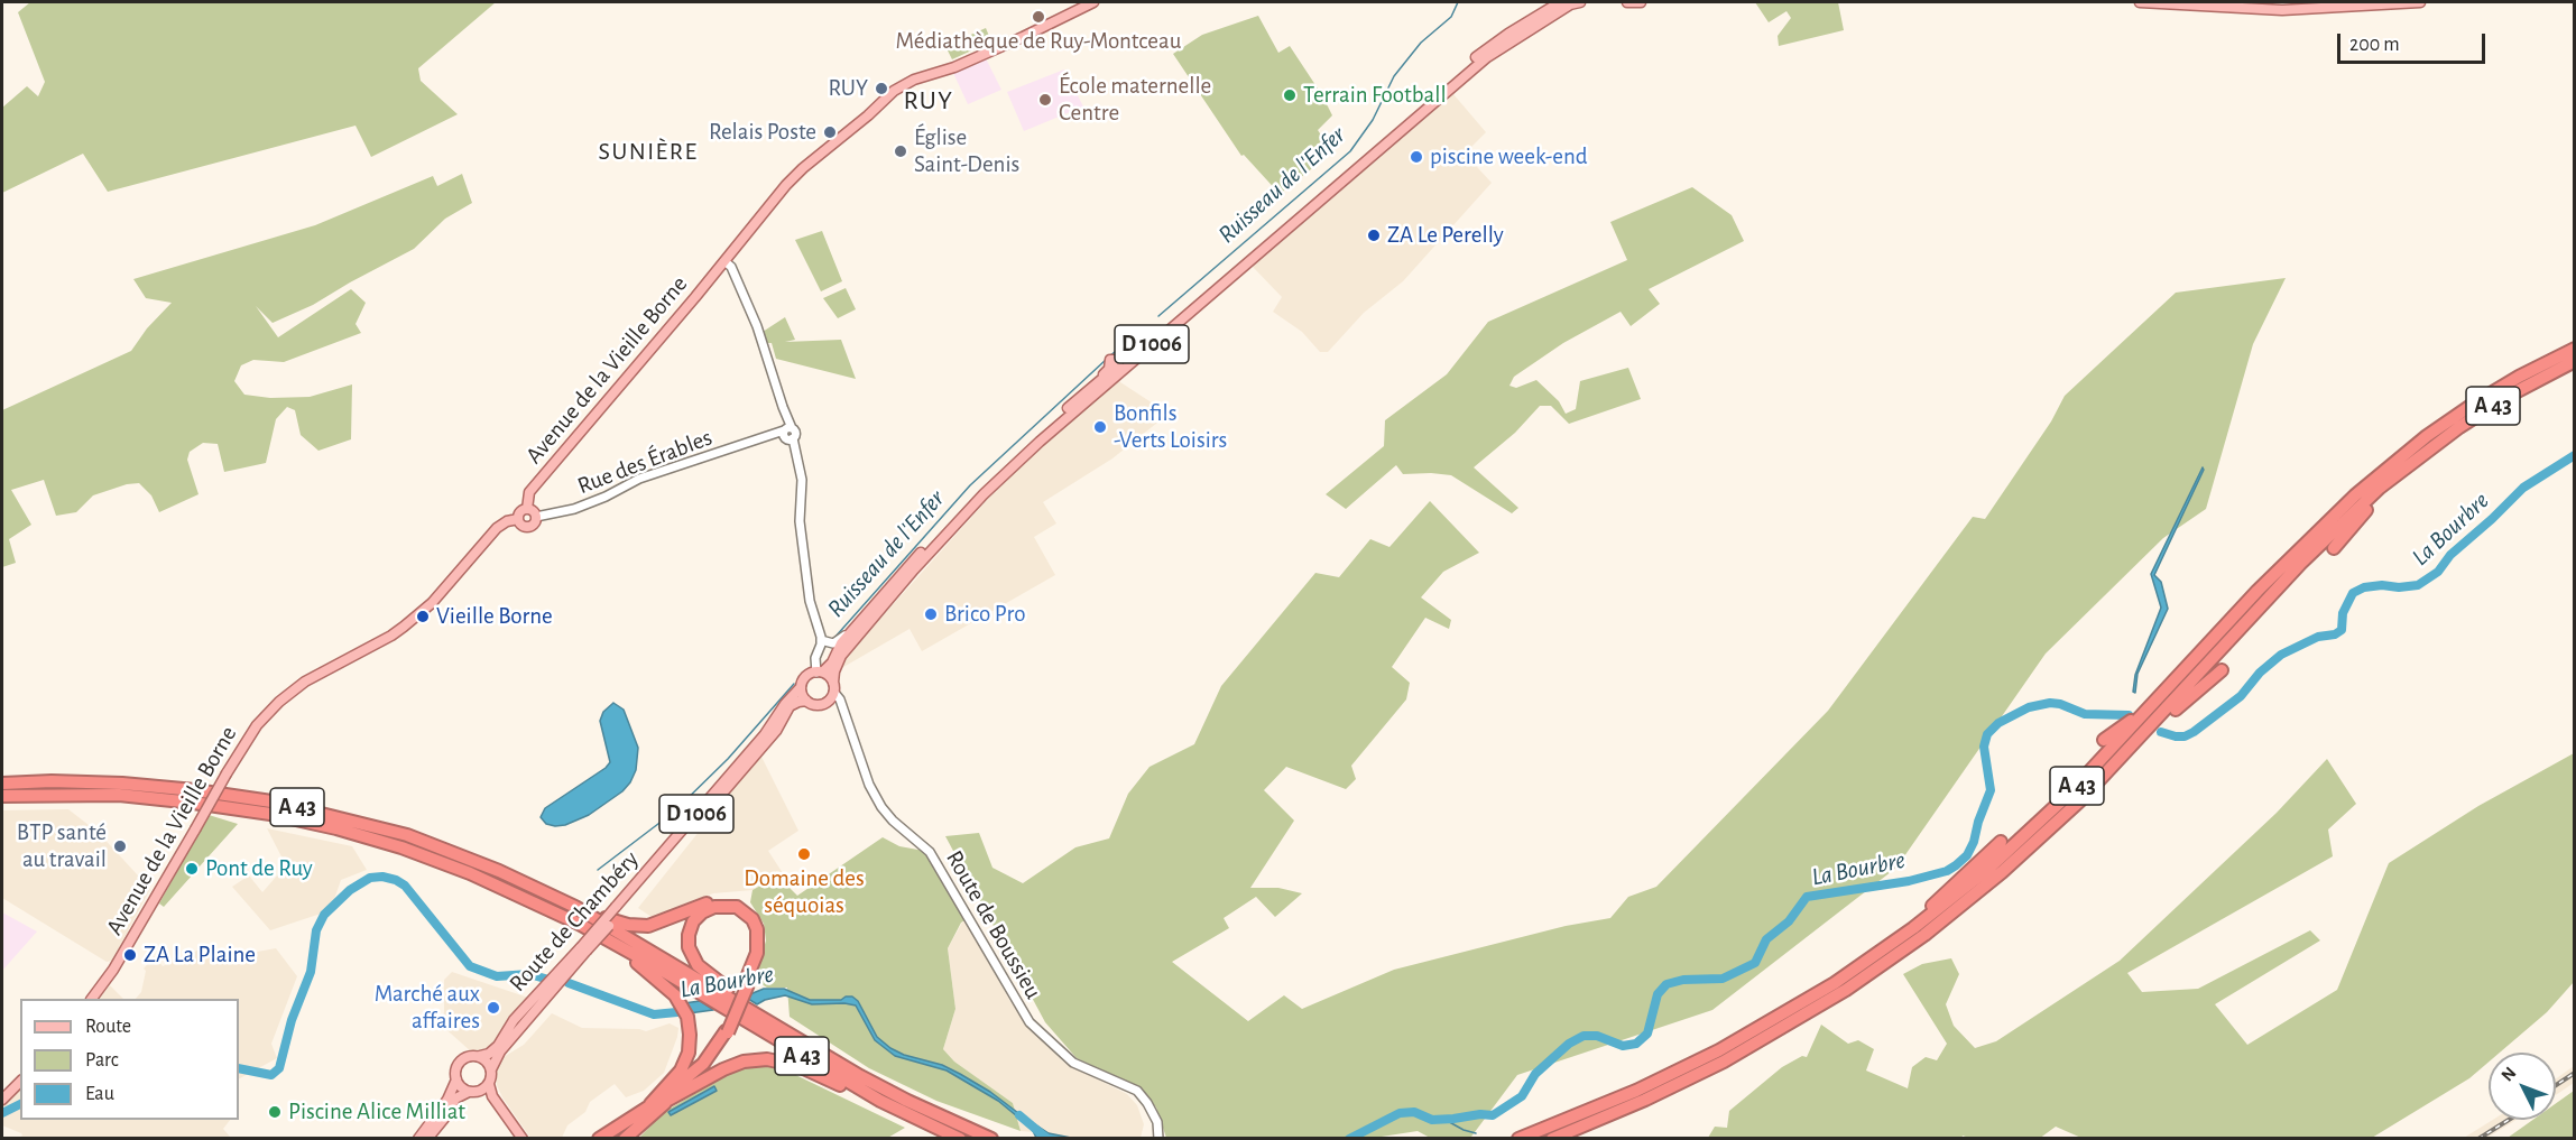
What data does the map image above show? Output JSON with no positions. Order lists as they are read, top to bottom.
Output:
{
  "streets": {
    "highway": ["A 43"],
    "main road": ["D 1006", "Avenue de la Vieille Borne", "Route de Chambéry"],
    "street": ["Rue des Érables", "Route de Boussieu"]
  },
  "crossings": [
    ["D 1006", "Route de Chambéry"],
    ["D 1006", "Route de Boussieu"],
    ["Avenue de la Vieille Borne", "Rue des Érables"],
    ["Route de Chambéry", "Route de Boussieu"]
  ],
  "districts": ["RUY", "SUNIÈRE"],
  "water": ["Ruisseau de l'Enfer", "La Bourbre"],
  "places": [
    "Médiathèque de Ruy-Montceau",
    "RUY",
    "Terrain Football",
    "École maternelle Centre",
    "Relais Poste",
    "Église Saint-Denis",
    "piscine week-end",
    "ZA Le Perelly",
    "Bonfils -Verts Loisirs",
    "Brico Pro",
    "Vieille Borne",
    "BTP santé au travail",
    "Domaine des séquoias",
    "Pont de Ruy",
    "ZA La Plaine",
    "Marché aux affaires",
    "Piscine Alice Milliat"
  ],
  "legend": ["Route", "Parc", "Eau"],
  "scale_bar": "200 m",
  "north": "top left"
}
